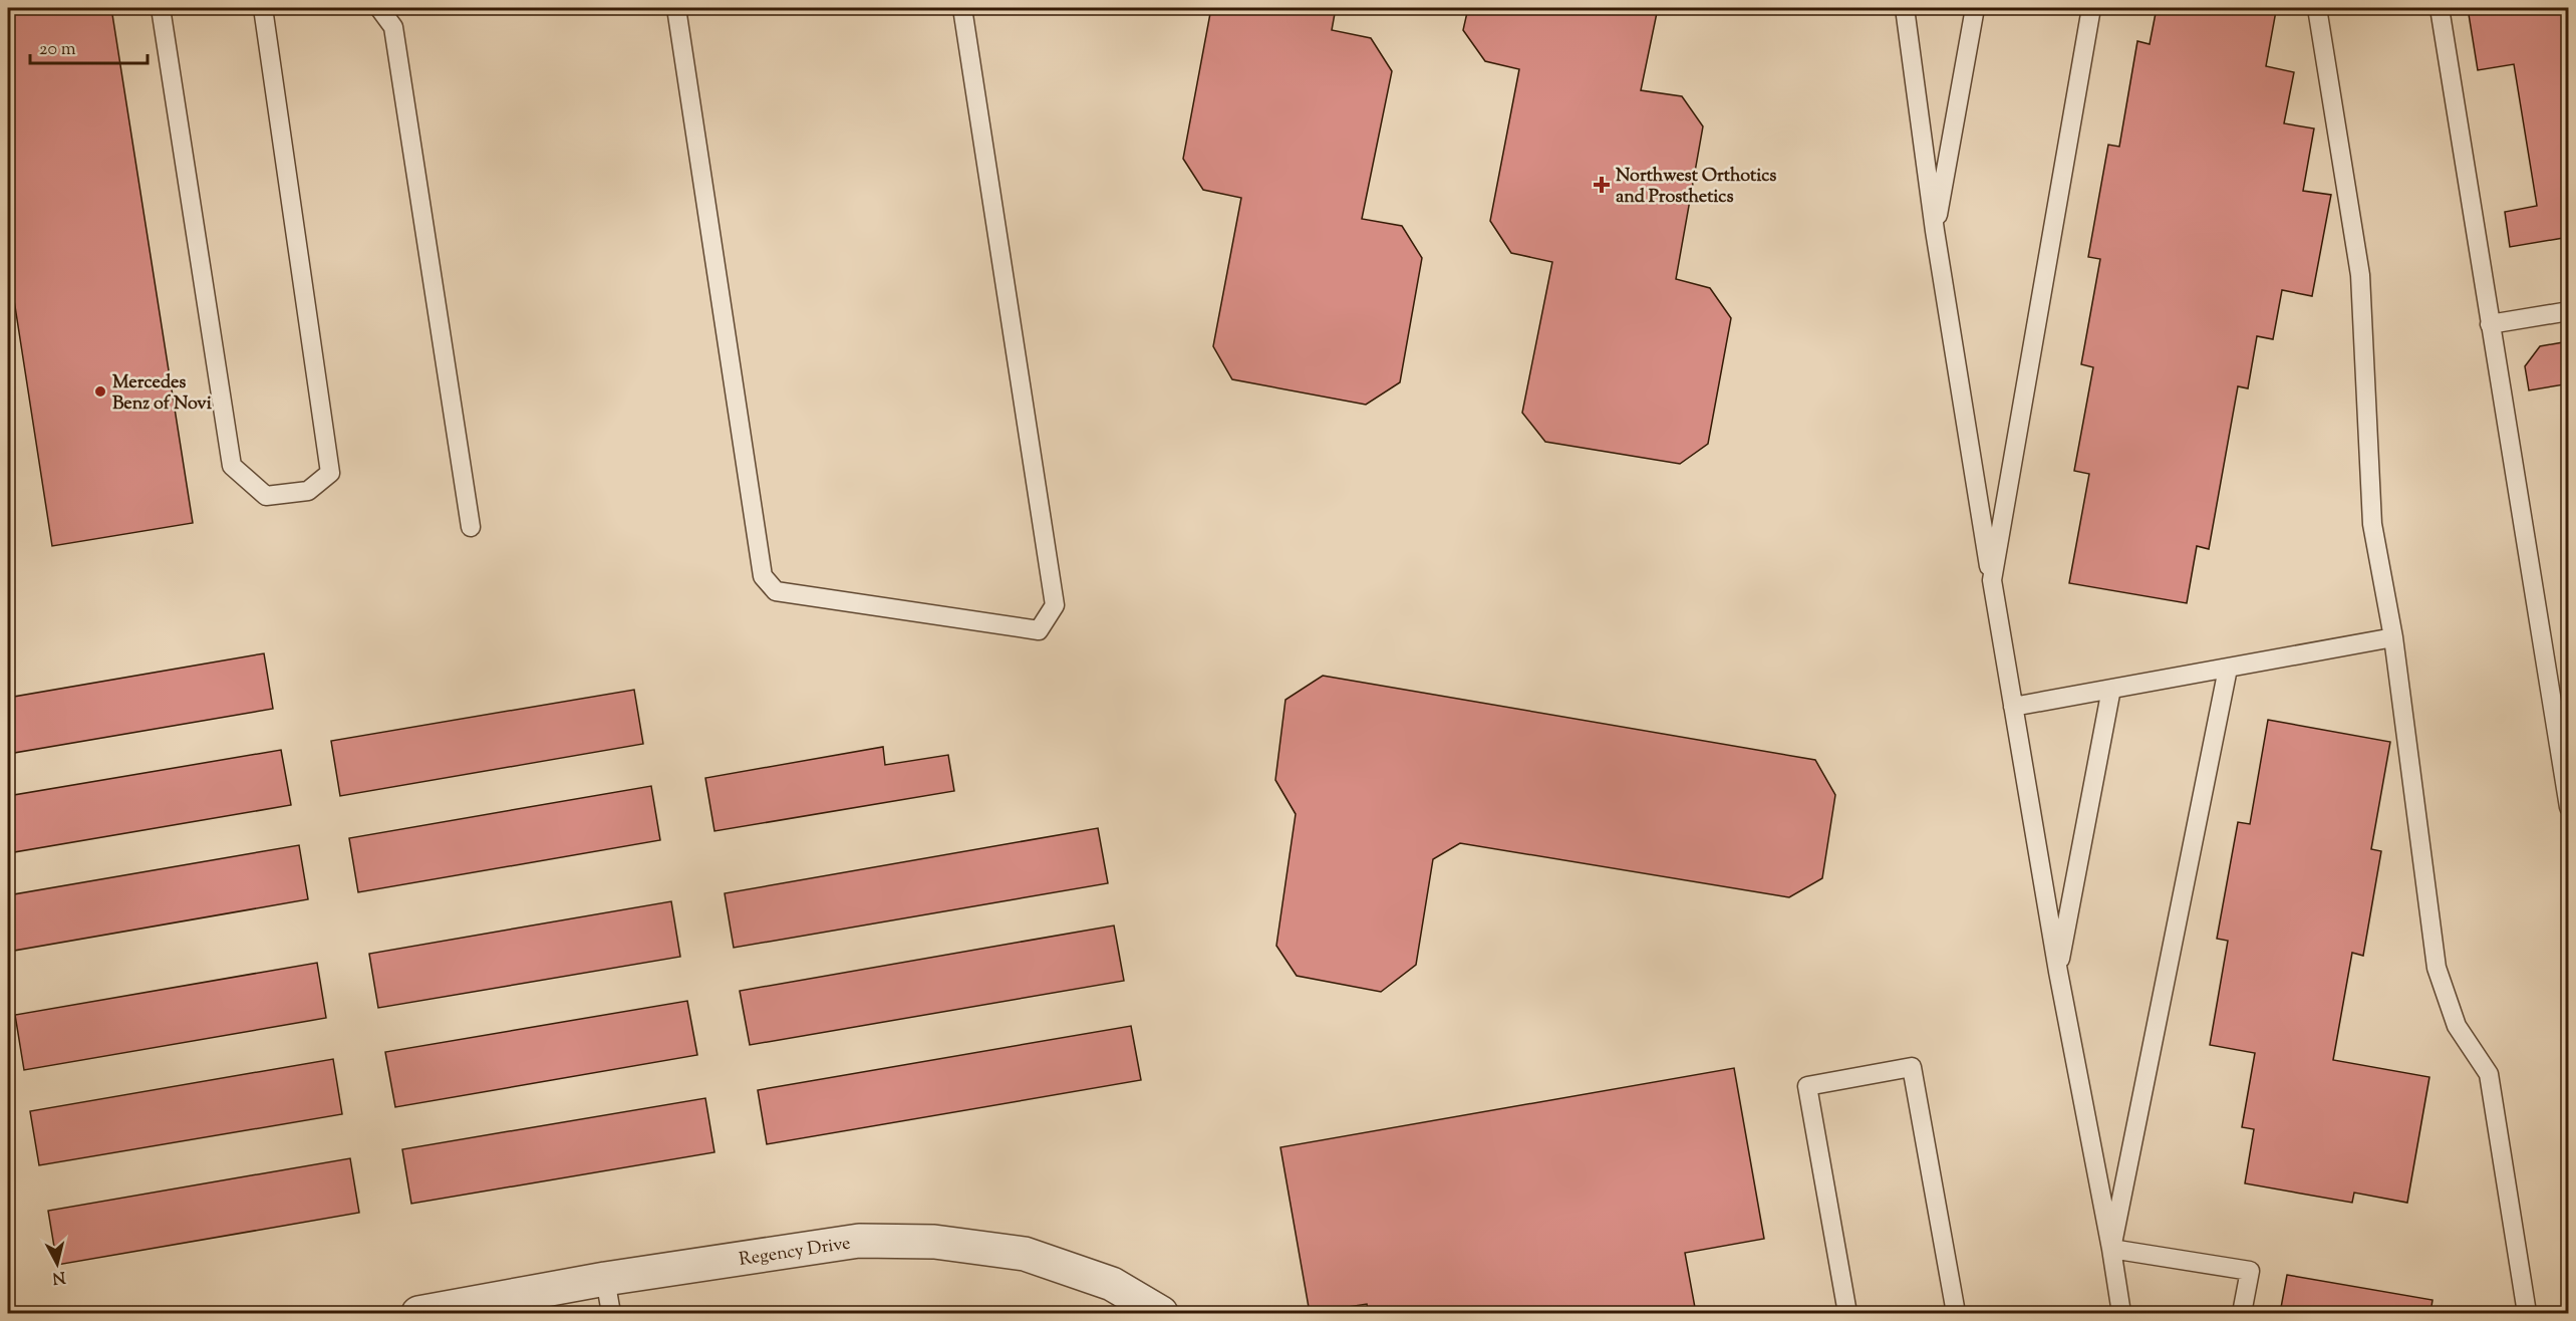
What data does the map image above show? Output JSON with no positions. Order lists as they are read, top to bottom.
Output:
{
  "streets": {
    "street": ["Regency Drive"]
  },
  "places": {
    "health": ["Northwest Orthotics and Prosthetics"],
    "other": ["Mercedes Benz of Novi"]
  },
  "scale_bar": "20 m",
  "north": "bottom"
}
